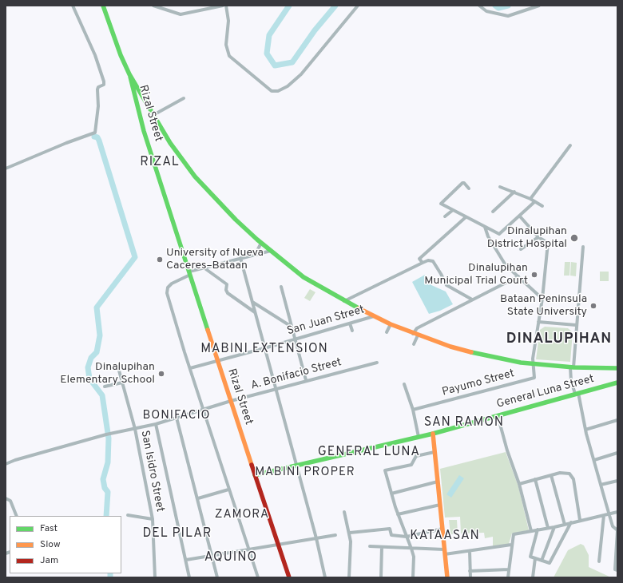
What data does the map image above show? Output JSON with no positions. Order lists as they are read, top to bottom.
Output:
{
  "streets": {
    "main road": ["Rizal Street", "General Luna Street"],
    "street": [
      "San Juan Street",
      "A. Bonifacio Street",
      "Payumo Street",
      "San Isidro Street"
    ]
  },
  "crossings": [
    ["Rizal Street", "San Juan Street"],
    ["Rizal Street", "A. Bonifacio Street"],
    ["Rizal Street", "General Luna Street"],
    ["A. Bonifacio Street", "San Isidro Street"]
  ],
  "districts": [
    "RIZAL",
    "DINALUPIHAN",
    "MABINI EXTENSION",
    "BONIFACIO",
    "SAN RAMON",
    "GENERAL LUNA",
    "MABINI PROPER",
    "ZAMORA",
    "DEL PILAR",
    "KATAASAN",
    "AQUINO"
  ],
  "places": [
    "Dinalupihan District Hospital",
    "University of Nueva Caceres–Bataan",
    "Dinalupihan Municipal Trial Court",
    "Bataan Peninsula State University",
    "Dinalupihan Elementary School"
  ],
  "legend": ["Fast", "Slow", "Jam"]
}
